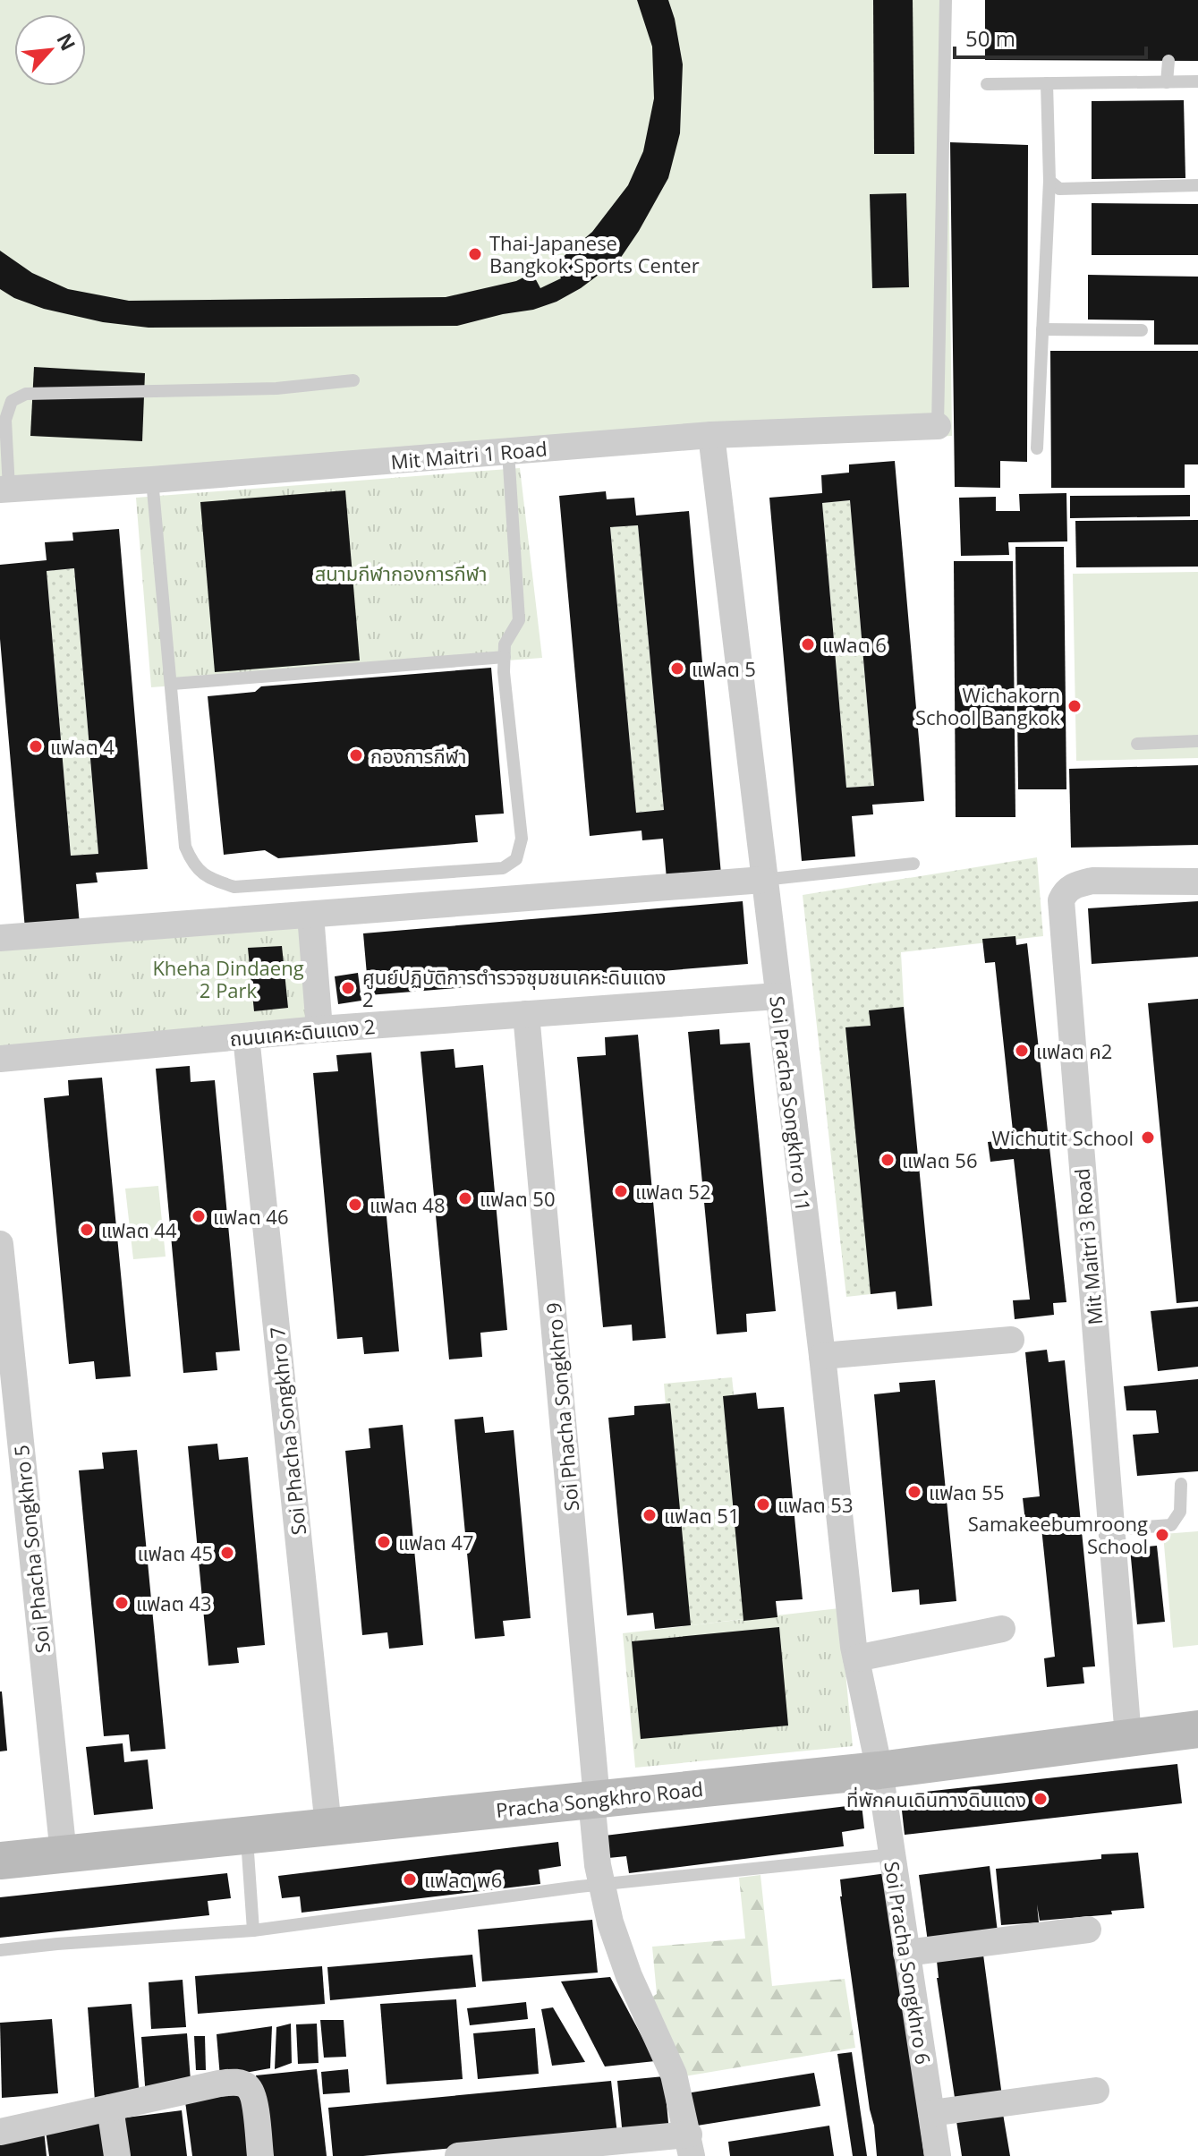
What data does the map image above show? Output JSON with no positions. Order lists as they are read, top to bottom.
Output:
{
  "streets": {
    "street": [
      "Mit Maitri 1 Road",
      "ถนนเคหะดินแดง 2",
      "Soi Pracha Songkhro 11",
      "Mit Maitri 3 Road",
      "Soi Phacha Songkhro 9",
      "Soi Phacha Songkhro 7",
      "Soi Phacha Songkhro 5",
      "Pracha Songkhro Road",
      "Soi Pracha Songkhro 6"
    ]
  },
  "crossings": [
    ["Mit Maitri 1 Road", "Soi Pracha Songkhro 11"],
    ["ถนนเคหะดินแดง 2", "Soi Pracha Songkhro 11"],
    ["ถนนเคหะดินแดง 2", "Soi Phacha Songkhro 9"],
    ["ถนนเคหะดินแดง 2", "Soi Phacha Songkhro 7"],
    ["Soi Pracha Songkhro 11", "Pracha Songkhro Road"],
    ["Soi Pracha Songkhro 11", "Soi Pracha Songkhro 6"],
    ["Mit Maitri 3 Road", "Pracha Songkhro Road"],
    ["Soi Phacha Songkhro 9", "Pracha Songkhro Road"],
    ["Soi Phacha Songkhro 7", "Pracha Songkhro Road"],
    ["Soi Phacha Songkhro 5", "Pracha Songkhro Road"],
    ["Pracha Songkhro Road", "Soi Pracha Songkhro 6"]
  ],
  "parks": ["สนามกีฬากองการกีฬา", "Kheha Dindaeng 2 Park"],
  "places": [
    "Thai-Japanese Bangkok Sports Center",
    "แฟลต 6",
    "แฟลต 5",
    "Wichakorn School Bangkok",
    "แฟลต 4",
    "กองการกีฬา",
    "ศูนย์ปฏิบัติการตำรวจชุมชนเคหะดินแดง 2",
    "แฟลต ค2",
    "Wichutit School",
    "แฟลต 56",
    "แฟลต 52",
    "แฟลต 50",
    "แฟลต 48",
    "แฟลต 46",
    "แฟลต 44",
    "แฟลต 55",
    "แฟลต 53",
    "แฟลต 51",
    "Samakeebumroong School",
    "แฟลต 47",
    "แฟลต 45",
    "แฟลต 43",
    "ที่พักคนเดินทางดินแดง",
    "แฟลต พ6"
  ],
  "scale_bar": "50 m",
  "north": "top right"
}
